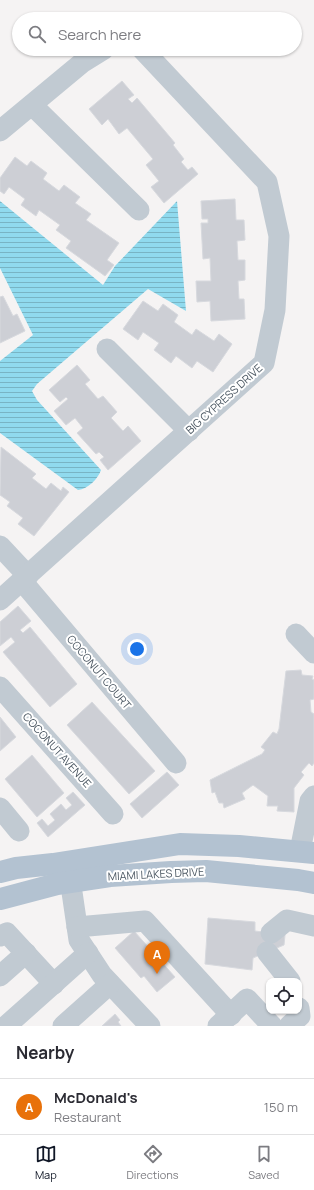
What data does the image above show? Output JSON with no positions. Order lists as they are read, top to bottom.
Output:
{
  "streets": {
    "main road": ["MIAMI LAKES DRIVE"],
    "street": ["BIG CYPRESS DRIVE", "COCONUT COURT", "COCONUT AVENUE"]
  },
  "crossings": [
    ["BIG CYPRESS DRIVE", "COCONUT COURT"]
  ],
  "page": {
    "search": "Search here",
    "pins": "A",
    "heading": "Nearby",
    "list": [
      {
        "mark": "A",
        "name": "McDonald's",
        "note": "Restaurant",
        "value": "150 m"
      }
    ],
    "nav": ["Map", "Directions", "Saved"]
  }
}
